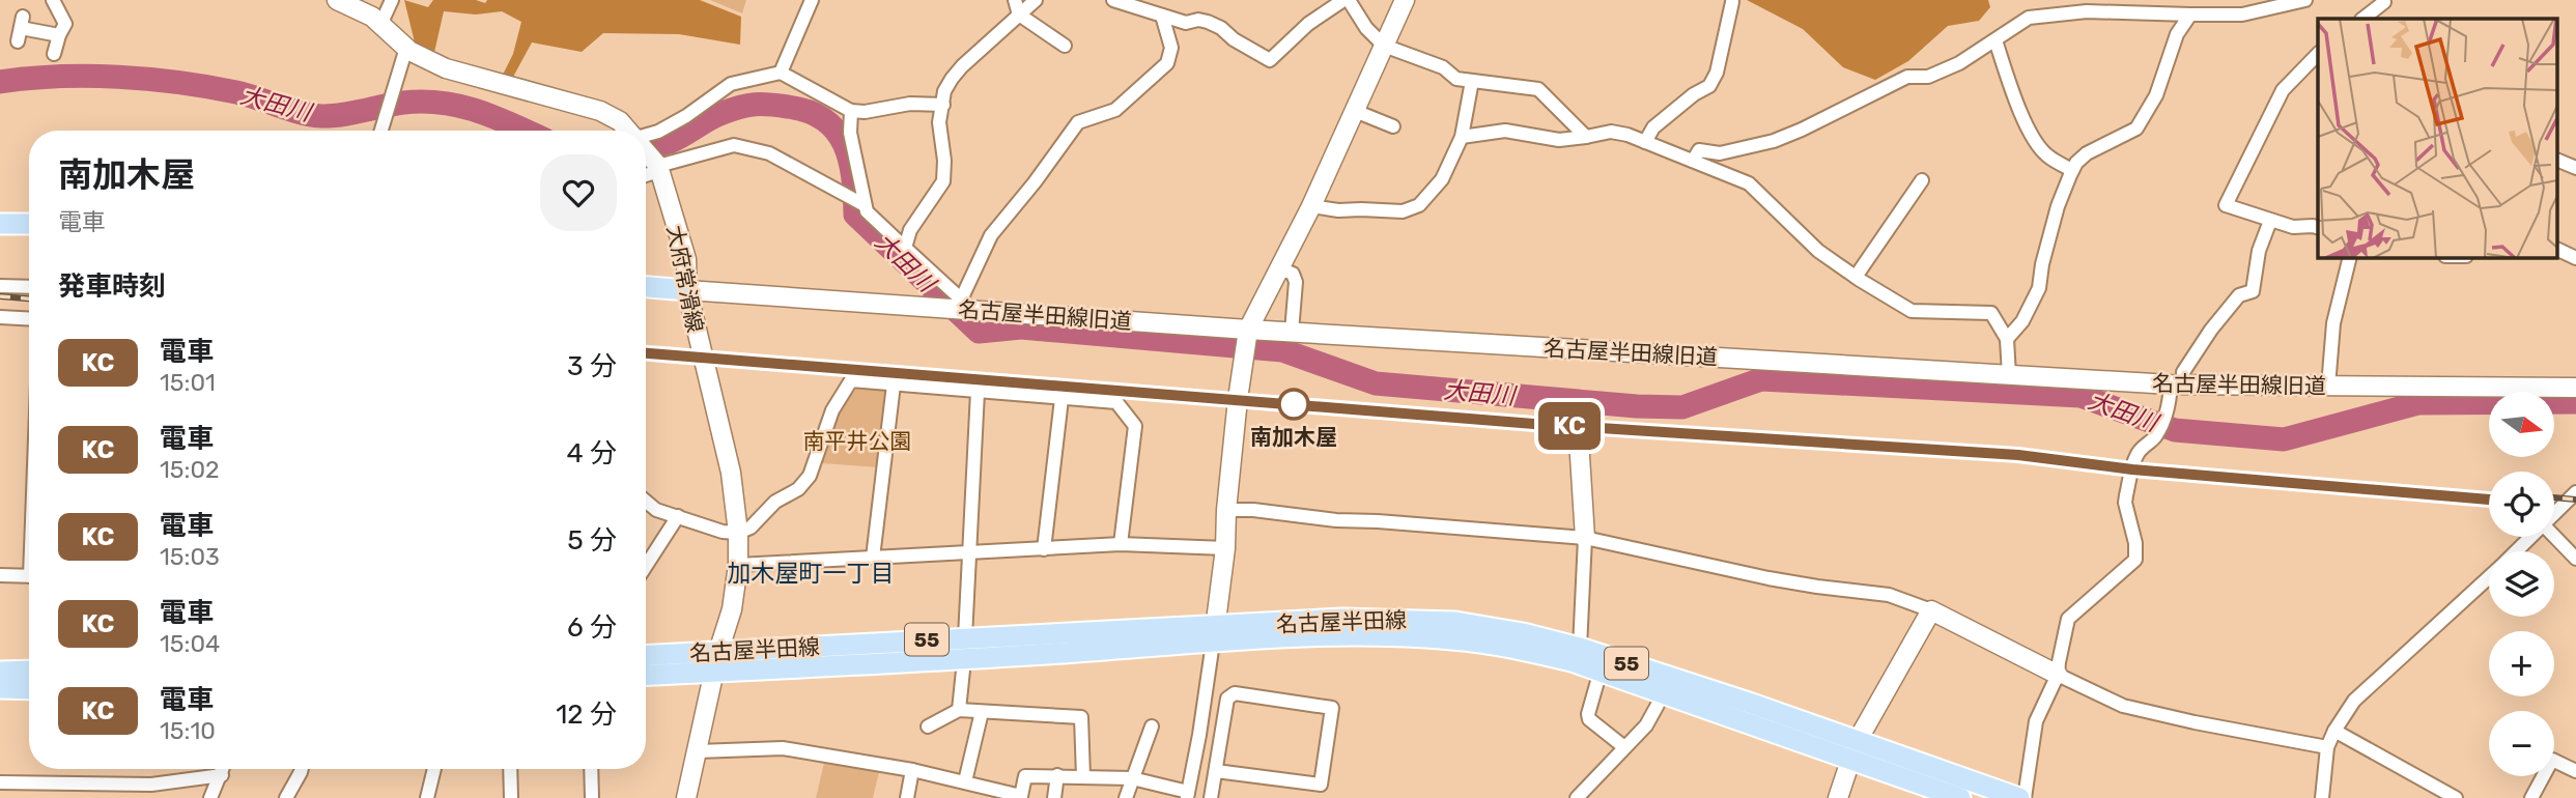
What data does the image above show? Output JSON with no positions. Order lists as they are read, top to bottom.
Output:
{
  "streets": {
    "main road": ["名古屋半田線", "55"],
    "street": ["大府常滑線", "名古屋半田線旧道"]
  },
  "crossings": [
    ["大府常滑線", "名古屋半田線旧道"],
    ["大府常滑線", "名古屋半田線"]
  ],
  "districts": ["加木屋町一丁目"],
  "water": ["大田川"],
  "parks": ["南平井公園"],
  "places": ["南加木屋"],
  "north": "right",
  "page": {
    "on_map": "KC",
    "heading": [
      ["南加木屋", "電車"],
      "発車時刻"
    ],
    "list": [
      {
        "mark": "KC",
        "name": "電車",
        "note": "15:01",
        "value": "3 分"
      },
      {
        "mark": "KC",
        "name": "電車",
        "note": "15:02",
        "value": "4 分"
      },
      {
        "mark": "KC",
        "name": "電車",
        "note": "15:03",
        "value": "5 分"
      },
      {
        "mark": "KC",
        "name": "電車",
        "note": "15:04",
        "value": "6 分"
      },
      {
        "mark": "KC",
        "name": "電車",
        "note": "15:10",
        "value": "12 分"
      }
    ],
    "map_buttons": ["+", "−"]
  }
}
